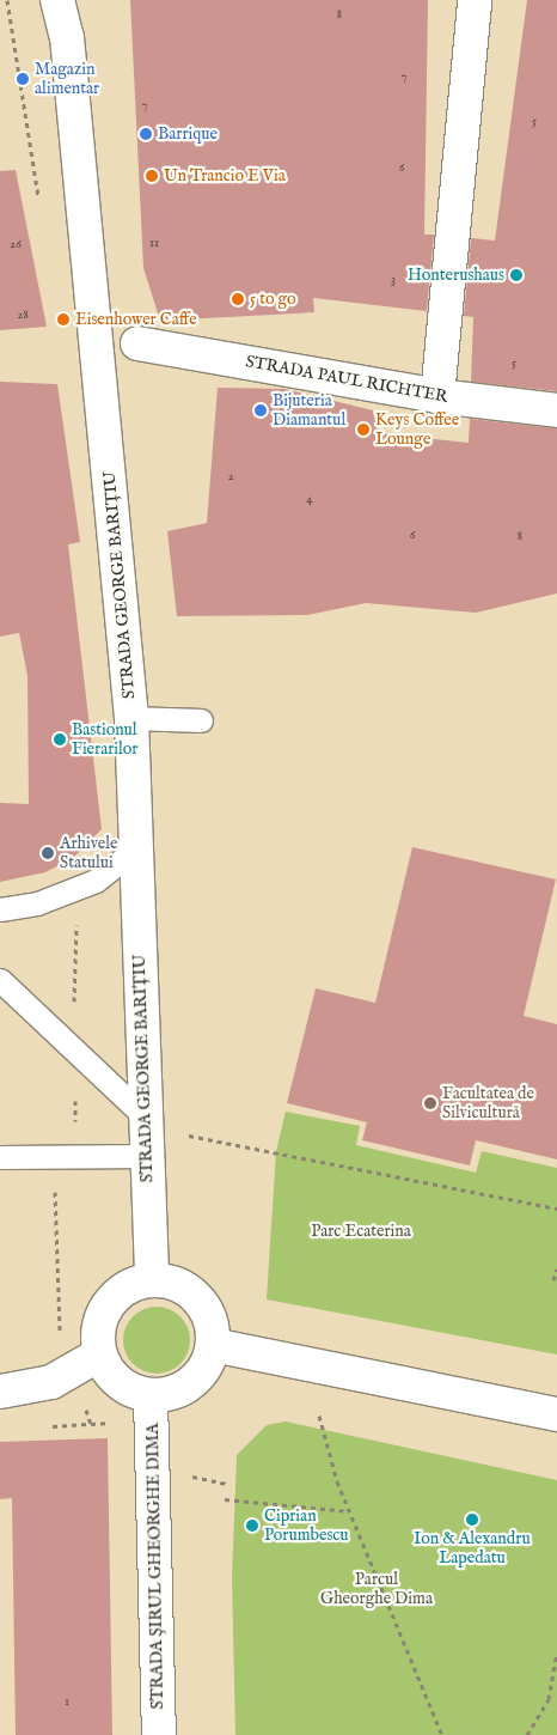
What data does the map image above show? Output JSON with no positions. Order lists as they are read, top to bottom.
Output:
{
  "streets": {
    "street": ["STRADA PAUL RICHTER", "STRADA GEORGE BARIȚIU", "STRADA ȘIRUL GHEORGHE DIMA"]
  },
  "crossings": [
    ["STRADA GEORGE BARIȚIU", "STRADA ȘIRUL GHEORGHE DIMA"]
  ],
  "parks": ["Parc Ecaterina", "Parcul Gheorghe Dima"],
  "places": [
    "Magazin alimentar",
    "Barrique",
    "Un Trancio E Via",
    "Honterushaus",
    "5 to go",
    "Eisenhower Caffe",
    "Bijuteria Diamantul",
    "Keys Coffee Lounge",
    "Bastionul Fierarilor",
    "Arhivele Statului",
    "Facultatea de Silvicultură",
    "Ion & Alexandru Lapedatu",
    "Ciprian Porumbescu"
  ],
  "house_numbers": [
    "8",
    "7",
    "7",
    "5",
    "6",
    "11",
    "26",
    "3",
    "28",
    "5",
    "2",
    "4",
    "6",
    "8",
    "1"
  ]
}
